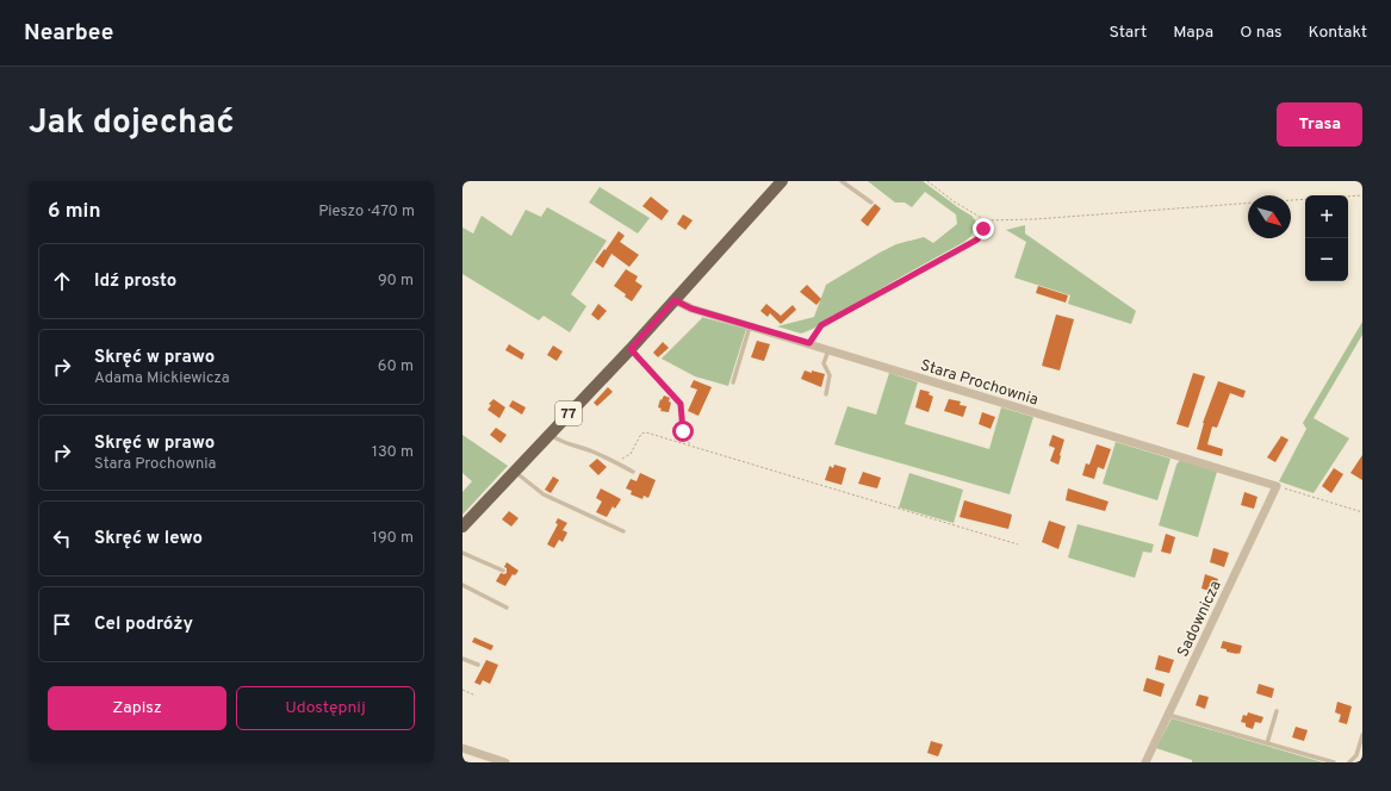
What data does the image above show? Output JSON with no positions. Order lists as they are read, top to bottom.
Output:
{
  "streets": {
    "main road": ["77"],
    "street": ["Stara Prochownia", "Sadownicza"]
  },
  "crossings": [
    ["Stara Prochownia", "77"],
    ["Stara Prochownia", "Sadownicza"]
  ],
  "north": "bottom right",
  "page": {
    "header": "Nearbee",
    "nav": [
      "Start",
      "Mapa",
      "O nas",
      "Kontakt"
    ],
    "title": "Jak dojechać",
    "buttons": [
      "Trasa",
      ["Zapisz", "Udostępnij"]
    ],
    "heading": ["6 min", "Pieszo · 470 m"],
    "map_buttons": ["+", "−"],
    "list": [
      ["Idź prosto", "90 m"],
      ["Skręć w prawo", "Adama Mickiewicza", "60 m"],
      ["Skręć w prawo", "Stara Prochownia", "130 m"],
      ["Skręć w lewo", "190 m"],
      "Cel podróży"
    ]
  }
}
